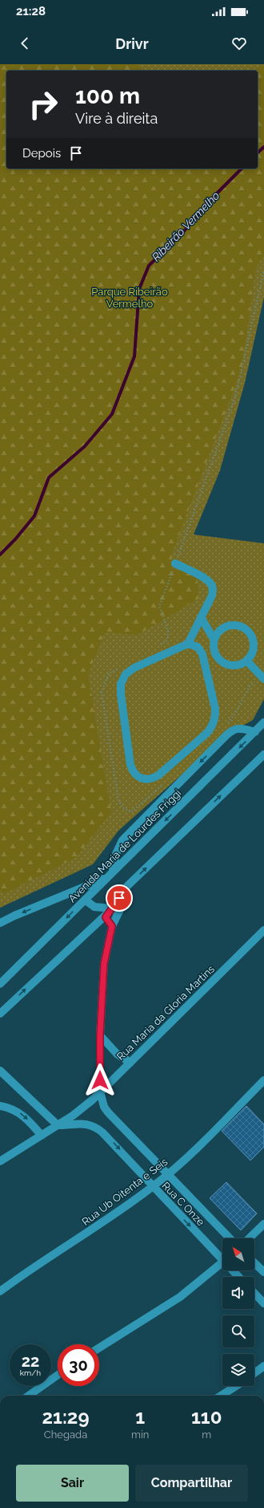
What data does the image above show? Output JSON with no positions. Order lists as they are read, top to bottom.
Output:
{
  "streets": {
    "street": [
      "Avenida Maria de Lourdes Friggi",
      "Rua Maria da Gloria Martins",
      "Rua Ub Oitenta e Seis",
      "Rua C Onze"
    ]
  },
  "crossings": [
    ["Rua Maria da Gloria Martins", "Rua C Onze"],
    ["Rua Ub Oitenta e Seis", "Rua C Onze"]
  ],
  "water": ["Ribeirão Vermelho"],
  "parks": ["Parque Ribeirão Vermelho"],
  "north": "top left",
  "page": {
    "status": "21:28",
    "header": "Drivr",
    "turn": ["100 m", "Vire à direita"],
    "then": "Depois",
    "speed": "22 km/h",
    "limit": "30",
    "eta": [
      "21:29",
      "Chegada",
      "1",
      "min",
      "110",
      "m"
    ],
    "buttons": ["Sair", "Compartilhar"]
  }
}
